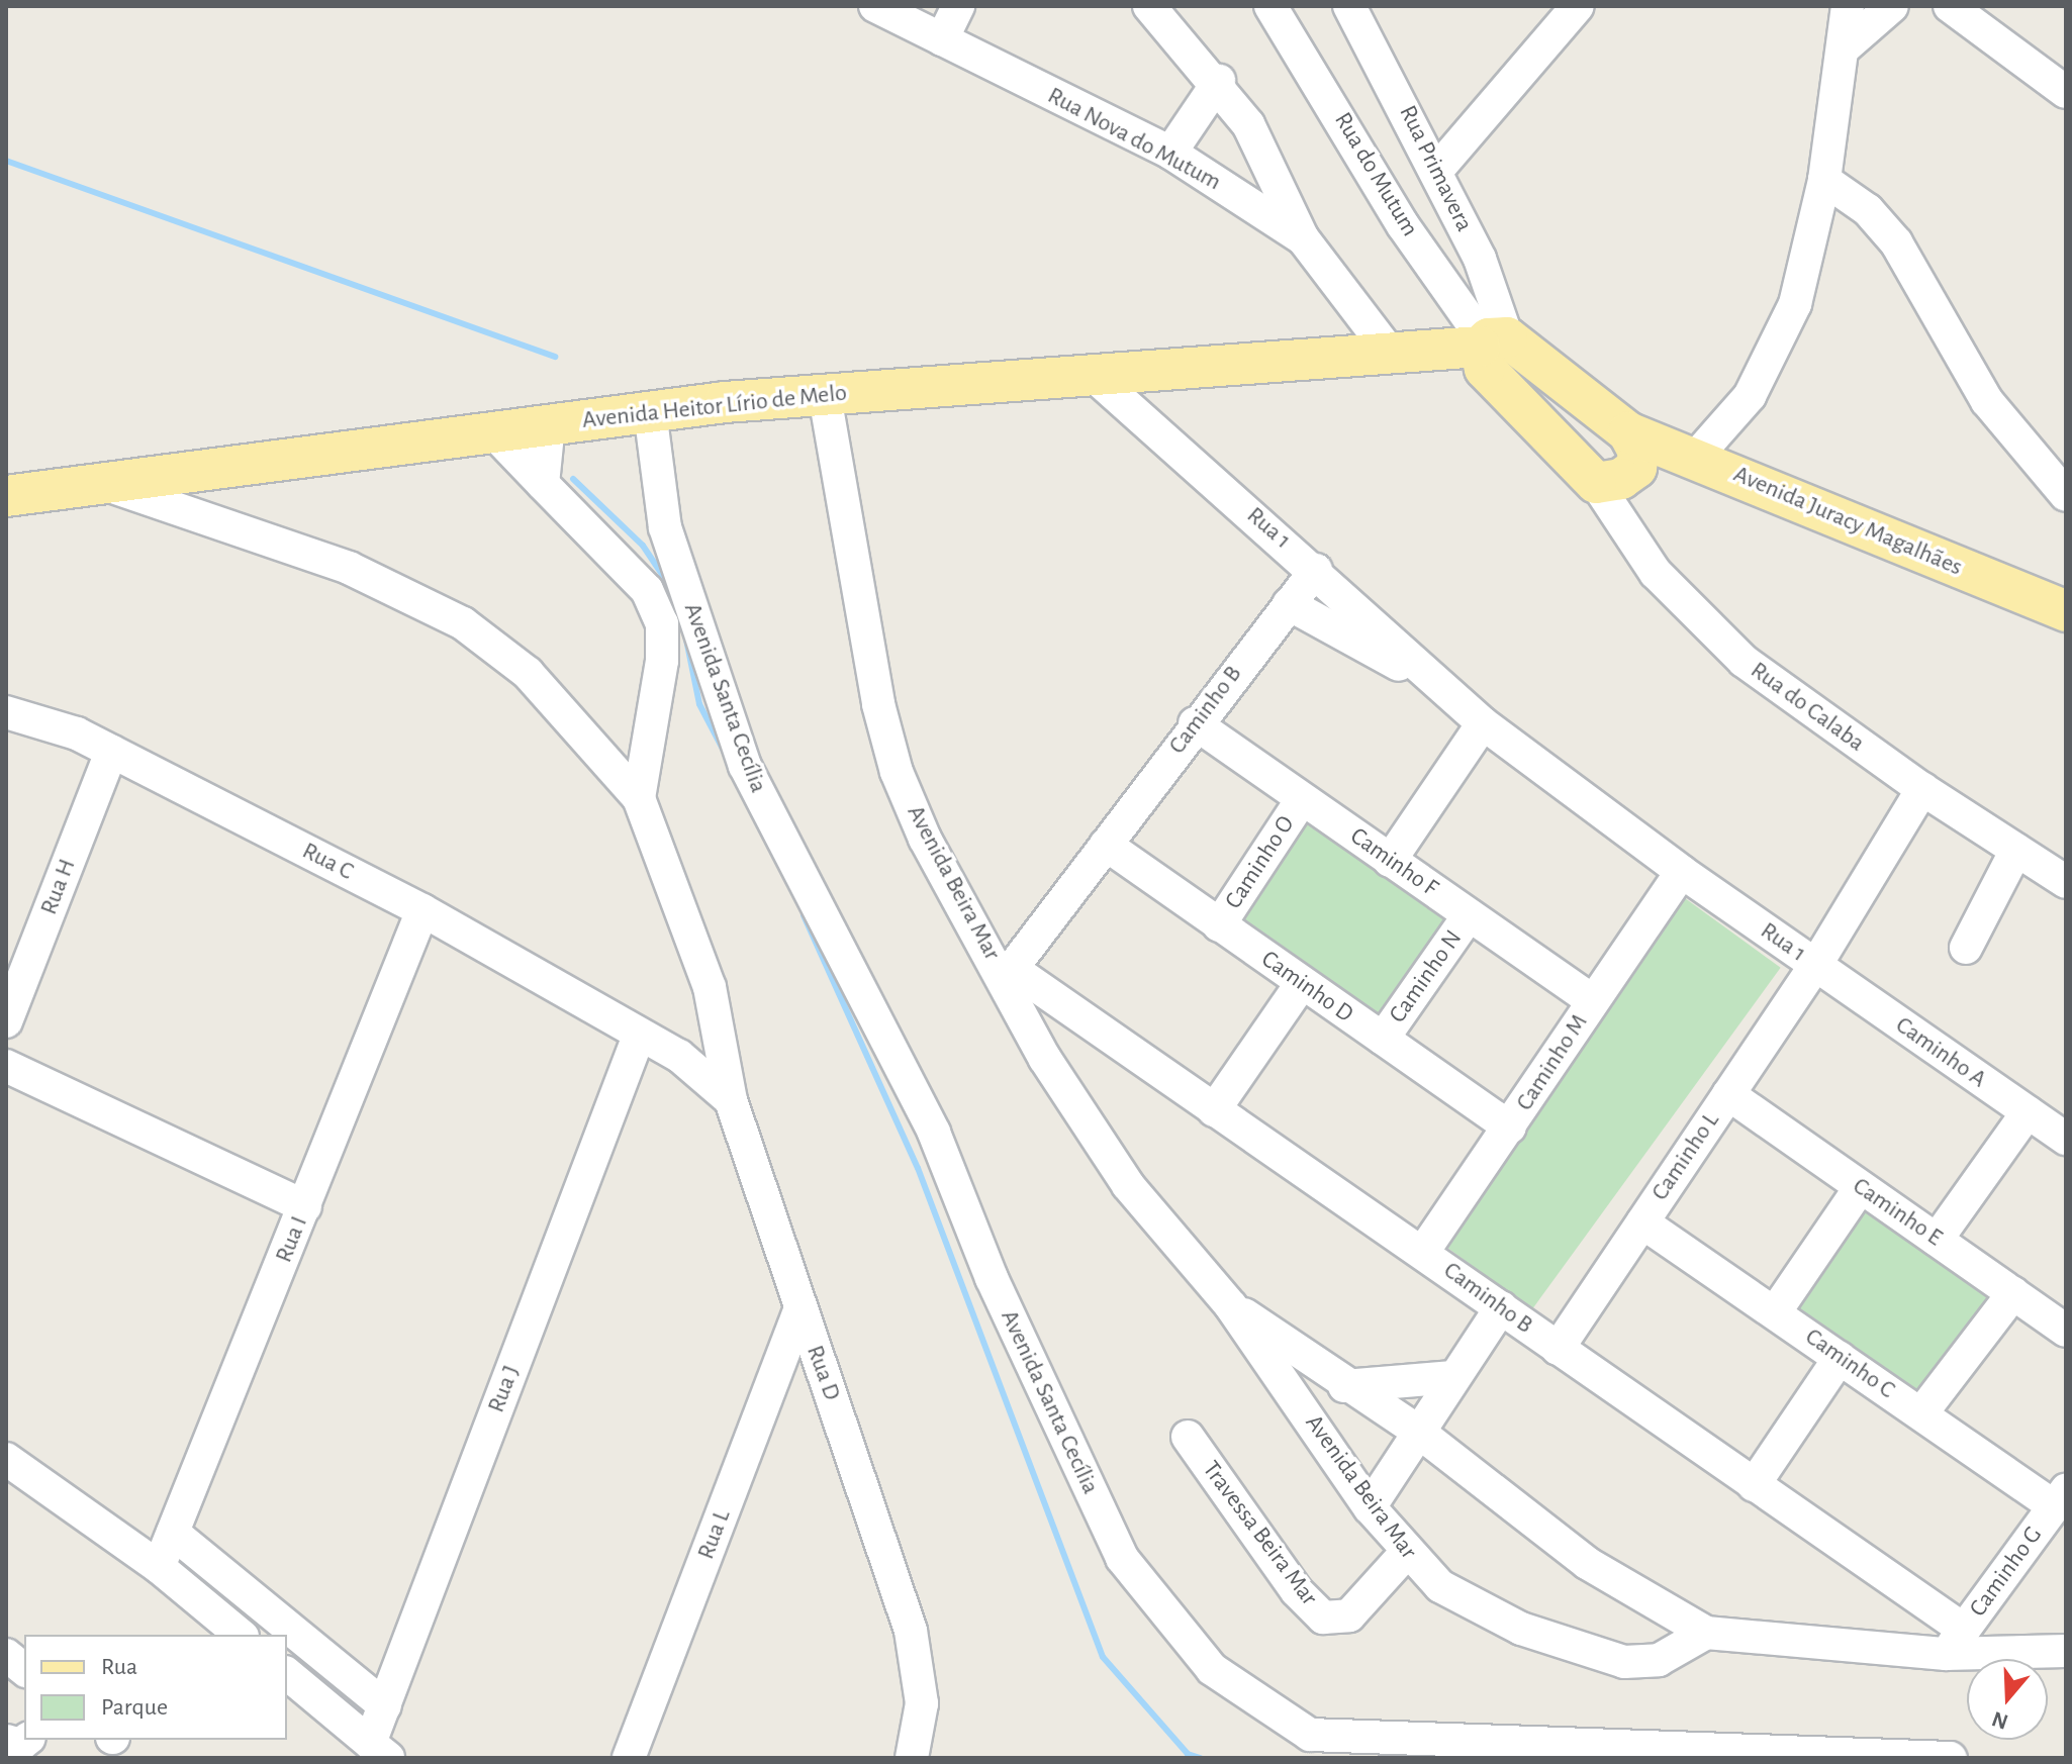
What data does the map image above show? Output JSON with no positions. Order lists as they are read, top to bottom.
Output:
{
  "streets": {
    "main road": ["Avenida Heitor Lírio de Melo", "Avenida Juracy Magalhães"],
    "street": [
      "Rua Nova do Mutum",
      "Rua Primavera",
      "Rua do Mutum",
      "Rua 1",
      "Avenida Santa Cecília",
      "Rua do Calaba",
      "Caminho B",
      "Rua C",
      "Caminho O",
      "Caminho F",
      "Avenida Beira Mar",
      "Rua H",
      "Caminho N",
      "Caminho D",
      "Caminho A",
      "Caminho M",
      "Caminho L",
      "Caminho E",
      "Rua I",
      "Caminho C",
      "Rua D",
      "Rua J",
      "Travessa Beira Mar",
      "Rua L",
      "Caminho G"
    ]
  },
  "crossings": [
    ["Rua Nova do Mutum", "Avenida Heitor Lírio de Melo"],
    ["Rua Primavera", "Rua do Mutum"],
    ["Rua Primavera", "Avenida Heitor Lírio de Melo"],
    ["Rua do Mutum", "Avenida Heitor Lírio de Melo"],
    ["Avenida Heitor Lírio de Melo", "Rua 1"],
    ["Avenida Heitor Lírio de Melo", "Avenida Santa Cecília"],
    ["Avenida Heitor Lírio de Melo", "Avenida Beira Mar"],
    ["Rua 1", "Caminho B"],
    ["Rua 1", "Caminho A"],
    ["Rua 1", "Caminho M"],
    ["Rua 1", "Caminho L"],
    ["Rua do Calaba", "Caminho L"],
    ["Caminho B", "Caminho F"],
    ["Caminho B", "Avenida Beira Mar"],
    ["Caminho B", "Caminho D"],
    ["Caminho B", "Caminho M"],
    ["Caminho B", "Caminho L"],
    ["Caminho B", "Caminho G"],
    ["Rua C", "Rua H"],
    ["Rua C", "Rua I"],
    ["Rua C", "Rua D"],
    ["Rua C", "Rua J"],
    ["Caminho O", "Caminho F"],
    ["Caminho O", "Caminho D"],
    ["Caminho F", "Caminho N"],
    ["Caminho F", "Caminho M"],
    ["Avenida Beira Mar", "Travessa Beira Mar"],
    ["Avenida Beira Mar", "Caminho G"],
    ["Caminho N", "Caminho D"],
    ["Caminho D", "Caminho M"],
    ["Caminho A", "Caminho L"],
    ["Caminho L", "Caminho E"],
    ["Caminho L", "Caminho C"],
    ["Caminho C", "Caminho G"],
    ["Rua D", "Rua J"],
    ["Rua D", "Rua L"]
  ],
  "legend": ["Rua", "Parque"],
  "north": "bottom"
}
